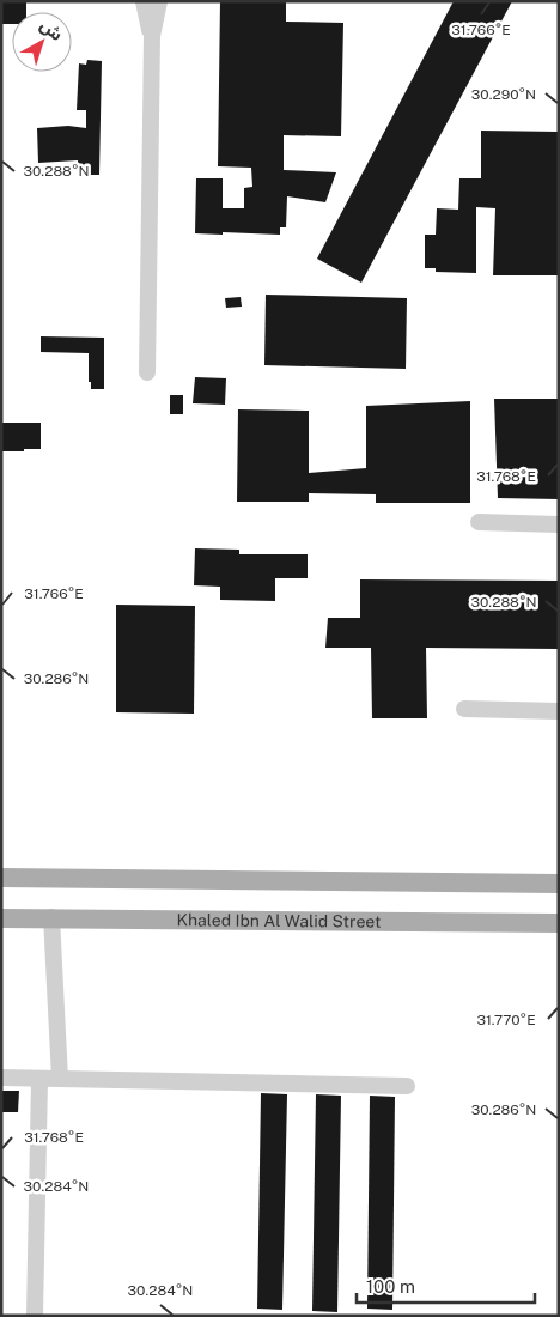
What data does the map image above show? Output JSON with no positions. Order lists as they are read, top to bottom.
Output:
{
  "streets": {
    "main road": ["Khaled Ibn Al Walid Street"]
  },
  "scale_bar": "100 m",
  "north": "top right",
  "coordinates": [
    "31.766°E",
    "30.290°N",
    "30.288°N",
    "31.768°E",
    "30.286°N",
    "31.770°E",
    "30.284°N"
  ]
}
